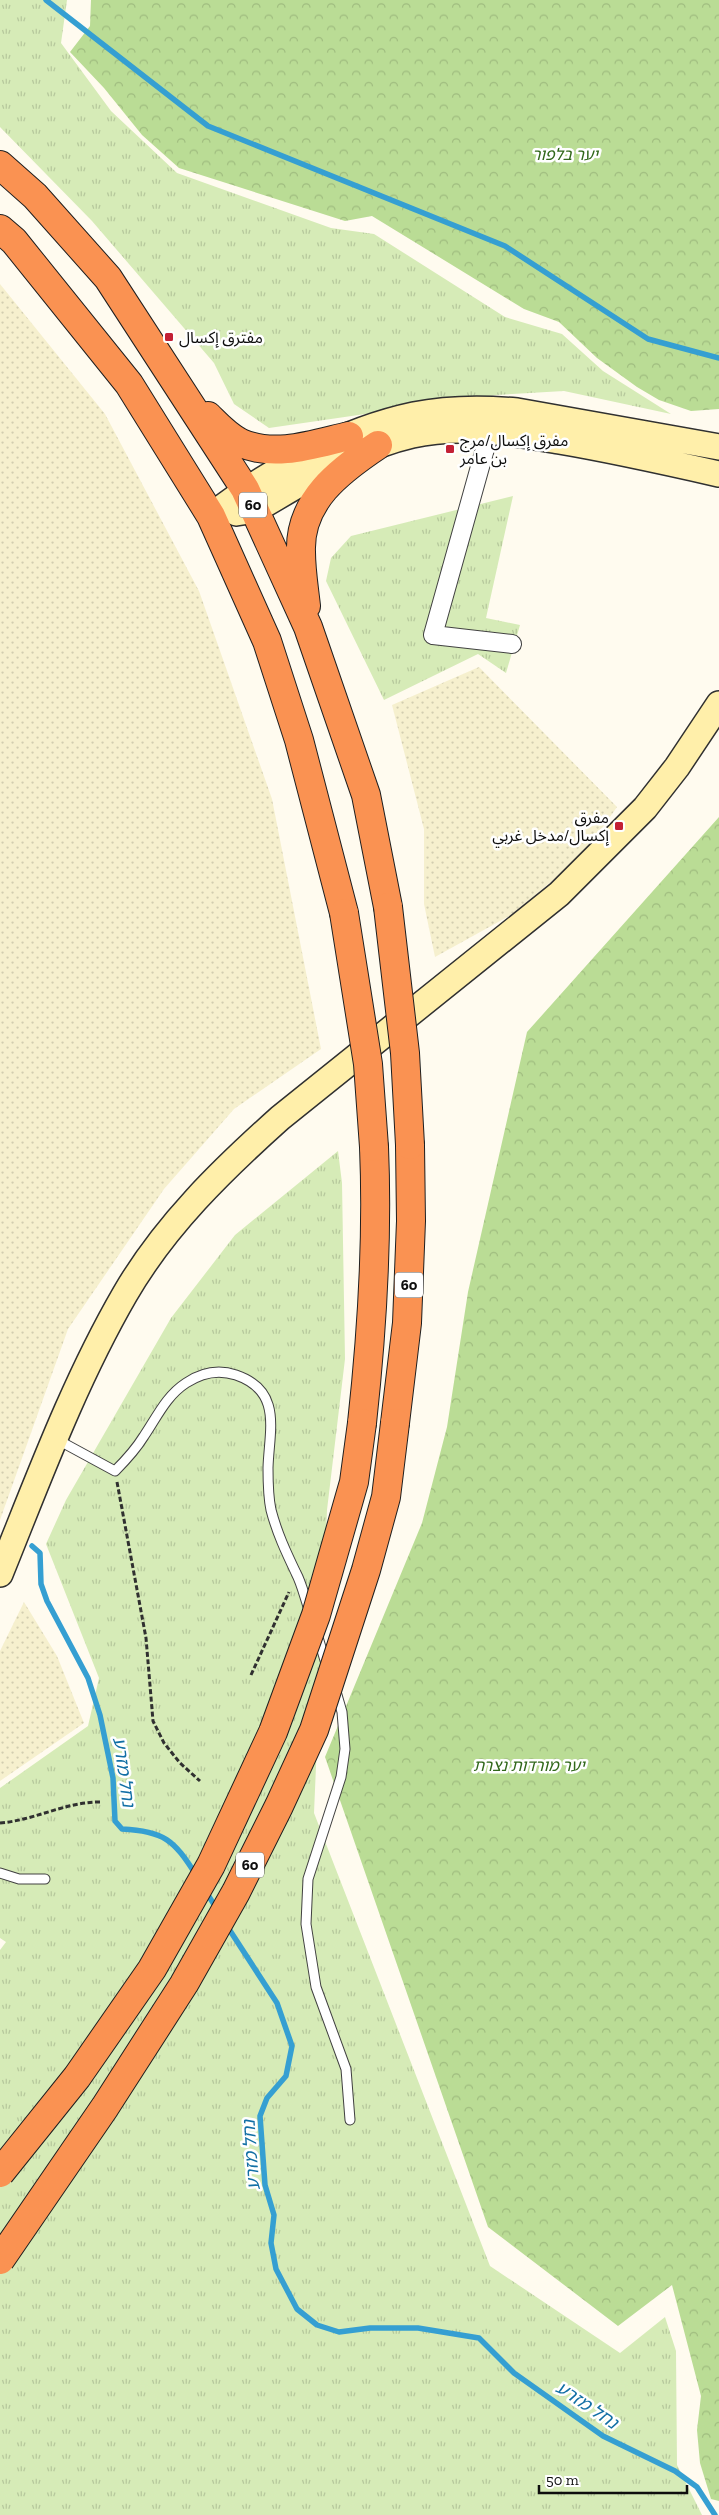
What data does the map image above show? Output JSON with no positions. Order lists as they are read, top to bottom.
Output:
{
  "streets": {
    "highway": ["60"]
  },
  "water": ["נחל מזרע"],
  "parks": ["יער בלפור", "יער מורדות נצרת"],
  "places": {
    "transit": ["مفترق إكسال", "مفرق إكسال/مرج بن عامر", "مفرق إكسال/مدخل غربي"]
  },
  "scale_bar": "50 m"
}
